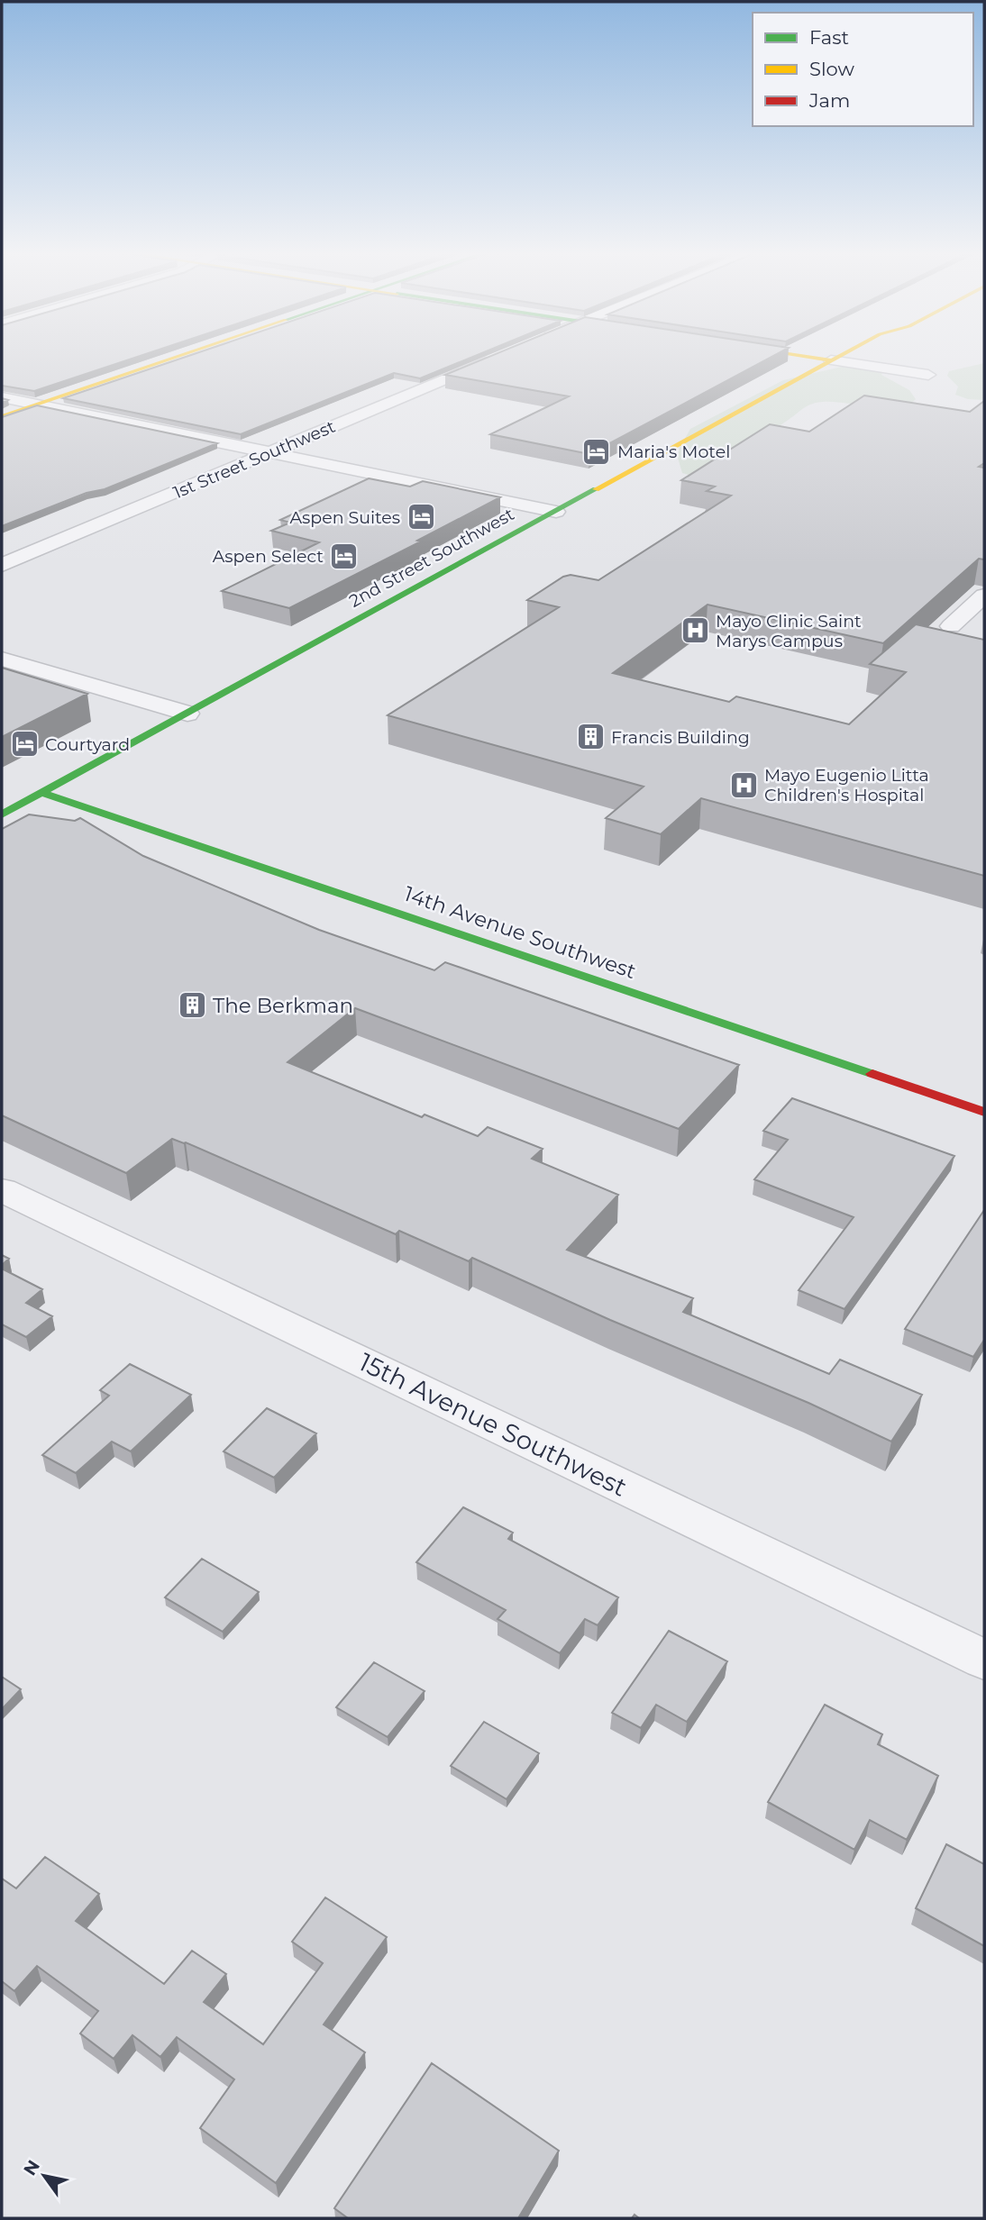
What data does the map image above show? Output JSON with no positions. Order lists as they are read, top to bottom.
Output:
{
  "streets": {
    "main road": ["2nd Street Southwest", "14th Avenue Southwest"],
    "street": ["1st Street Southwest", "15th Avenue Southwest"]
  },
  "crossings": [
    ["2nd Street Southwest", "14th Avenue Southwest"]
  ],
  "places": {
    "hotel": [
      "Maria's Motel",
      "Aspen Suites",
      "Aspen Select",
      "Courtyard"
    ],
    "hospital": ["Mayo Clinic Saint Marys Campus", "Mayo Eugenio Litta Children's Hospital"],
    "building": ["Francis Building", "The Berkman"]
  },
  "legend": ["Fast", "Slow", "Jam"],
  "north": "top left"
}
